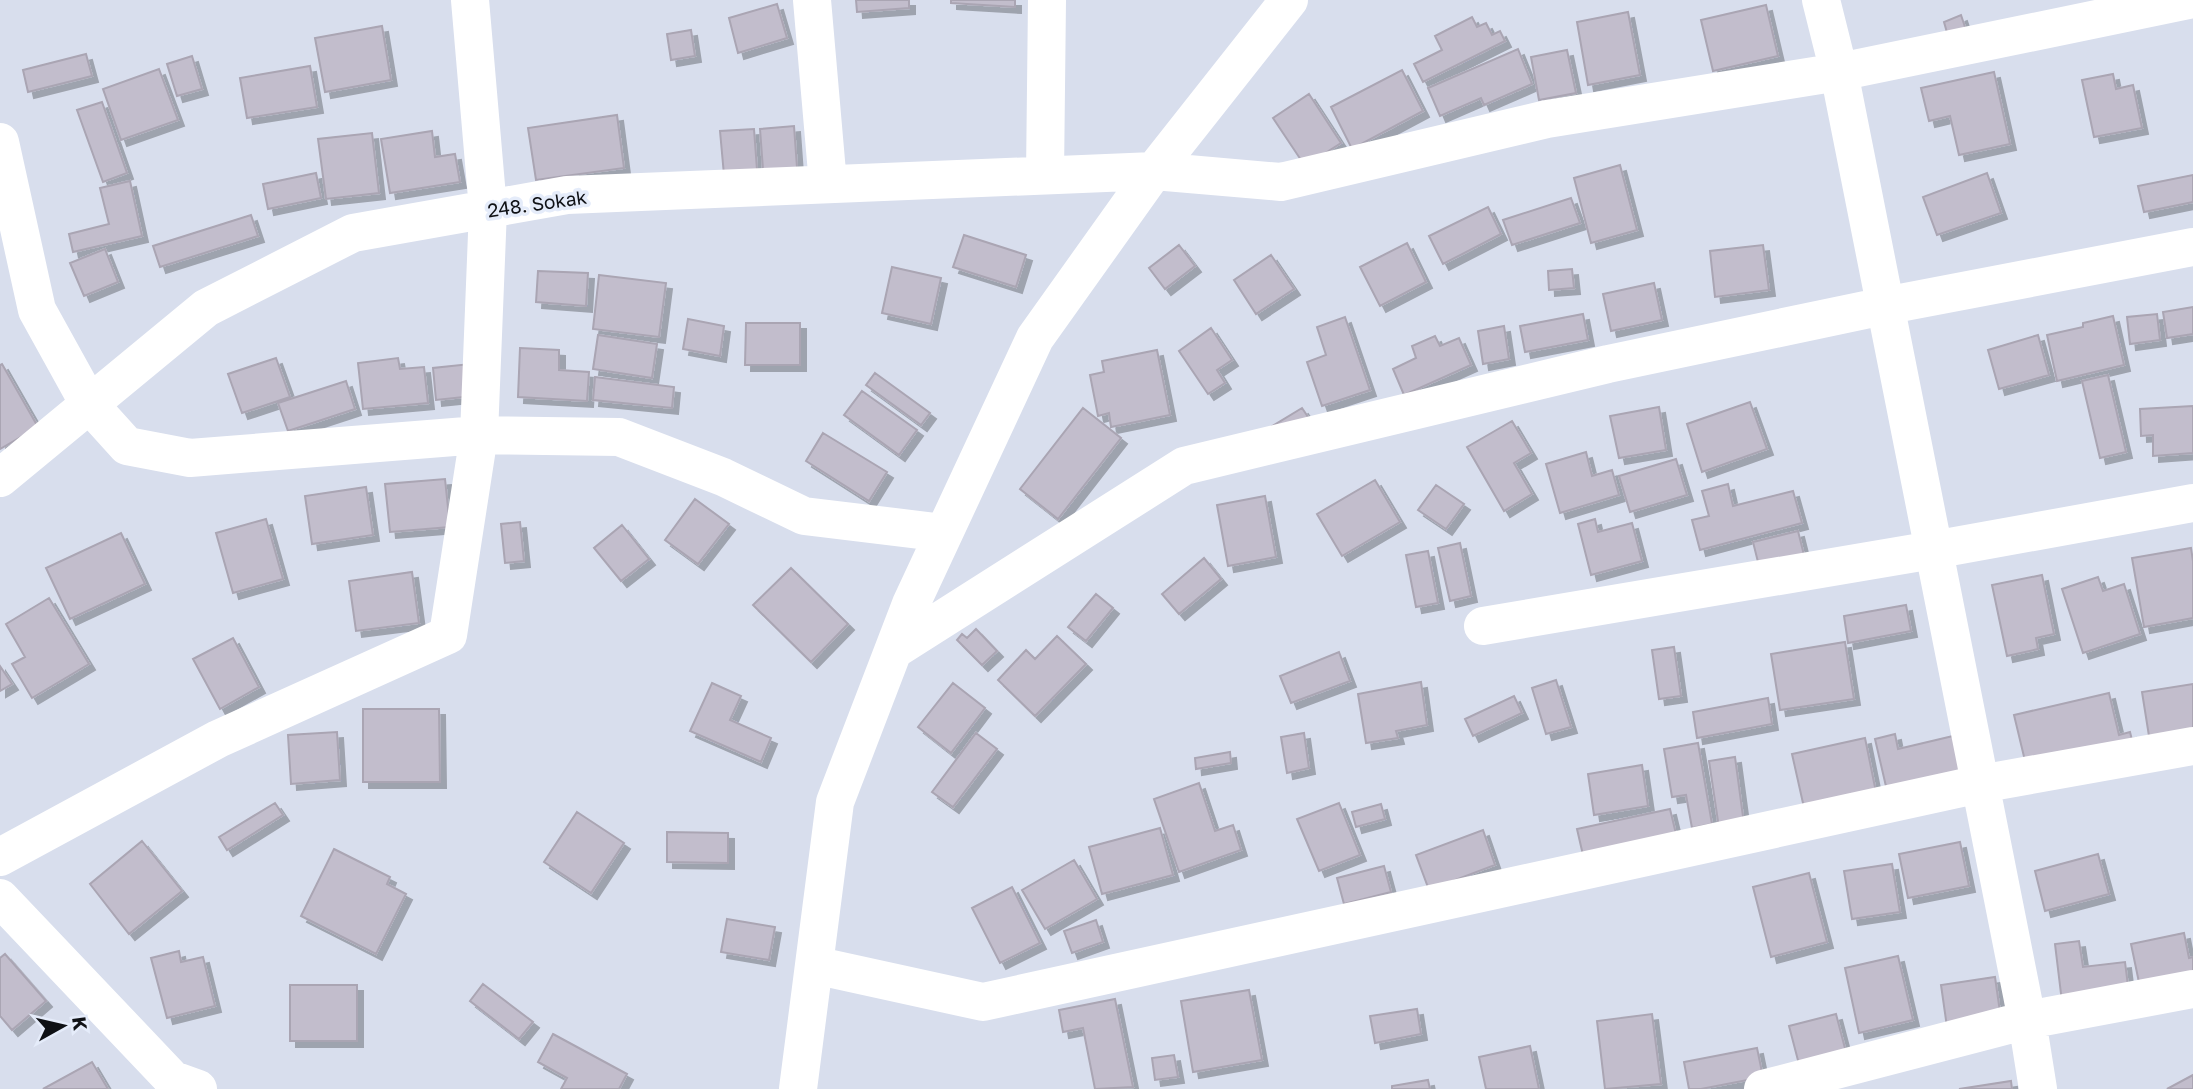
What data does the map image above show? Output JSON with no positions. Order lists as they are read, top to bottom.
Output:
{
  "streets": {
    "street": ["248. Sokak"]
  },
  "north": "right"
}
